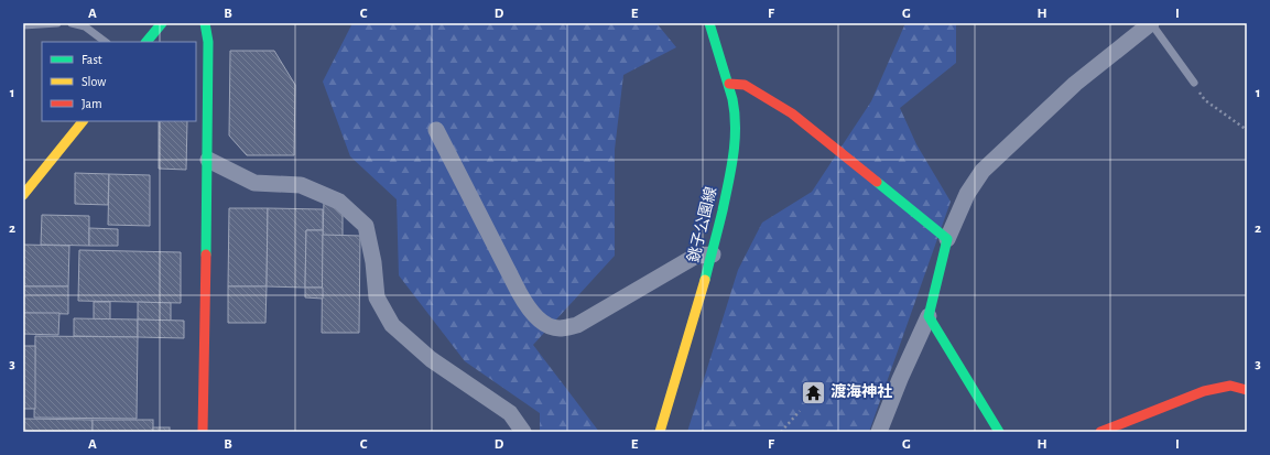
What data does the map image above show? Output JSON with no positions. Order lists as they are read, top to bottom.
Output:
{
  "streets": {
    "street": ["銚子公園線"]
  },
  "places": {
    "temple": ["渡海神社"]
  },
  "legend": ["Fast", "Slow", "Jam"],
  "grid": {
    "columns": [
      "A",
      "B",
      "C",
      "D",
      "E",
      "F",
      "G",
      "H",
      "I"
    ],
    "rows": ["1", "2", "3"]
  }
}
